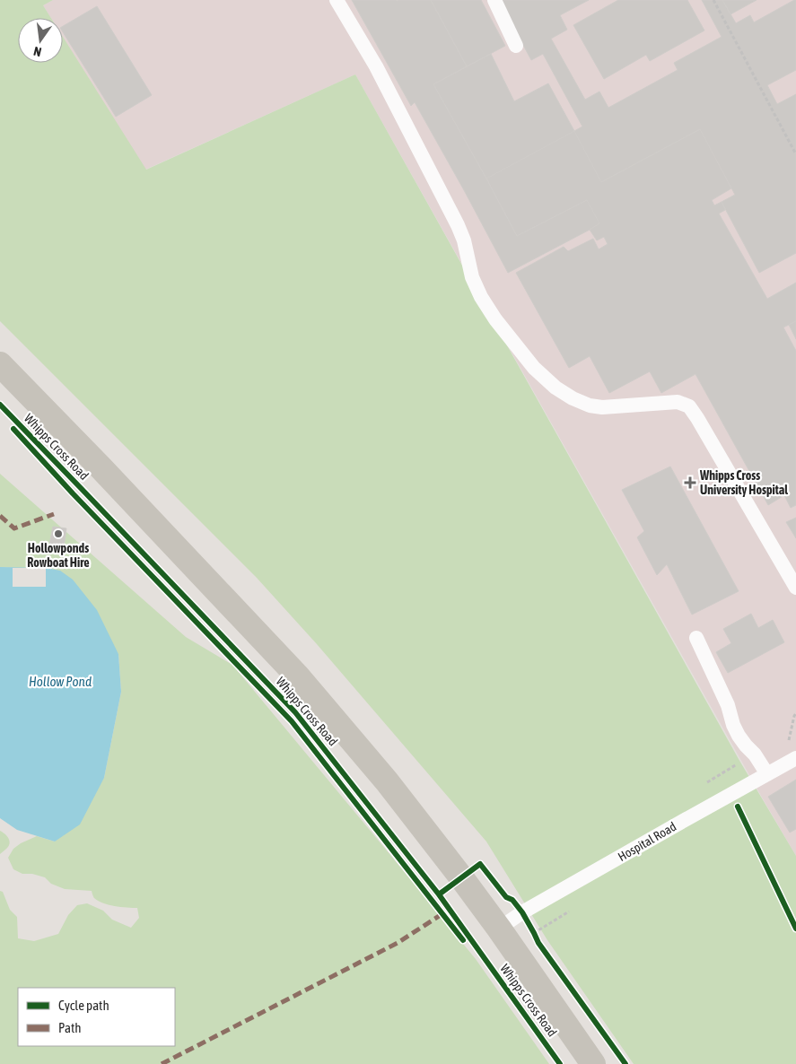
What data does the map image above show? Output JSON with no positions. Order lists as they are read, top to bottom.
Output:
{
  "streets": {
    "main road": ["Whipps Cross Road"],
    "lane": ["Hospital Road"]
  },
  "crossings": [
    ["Whipps Cross Road", "Hospital Road"]
  ],
  "water": ["Hollow Pond"],
  "places": {
    "health": ["Whipps Cross University Hospital"],
    "other": ["Hollowponds Rowboat Hire"]
  },
  "legend": ["Cycle path", "Path"],
  "north": "bottom"
}
